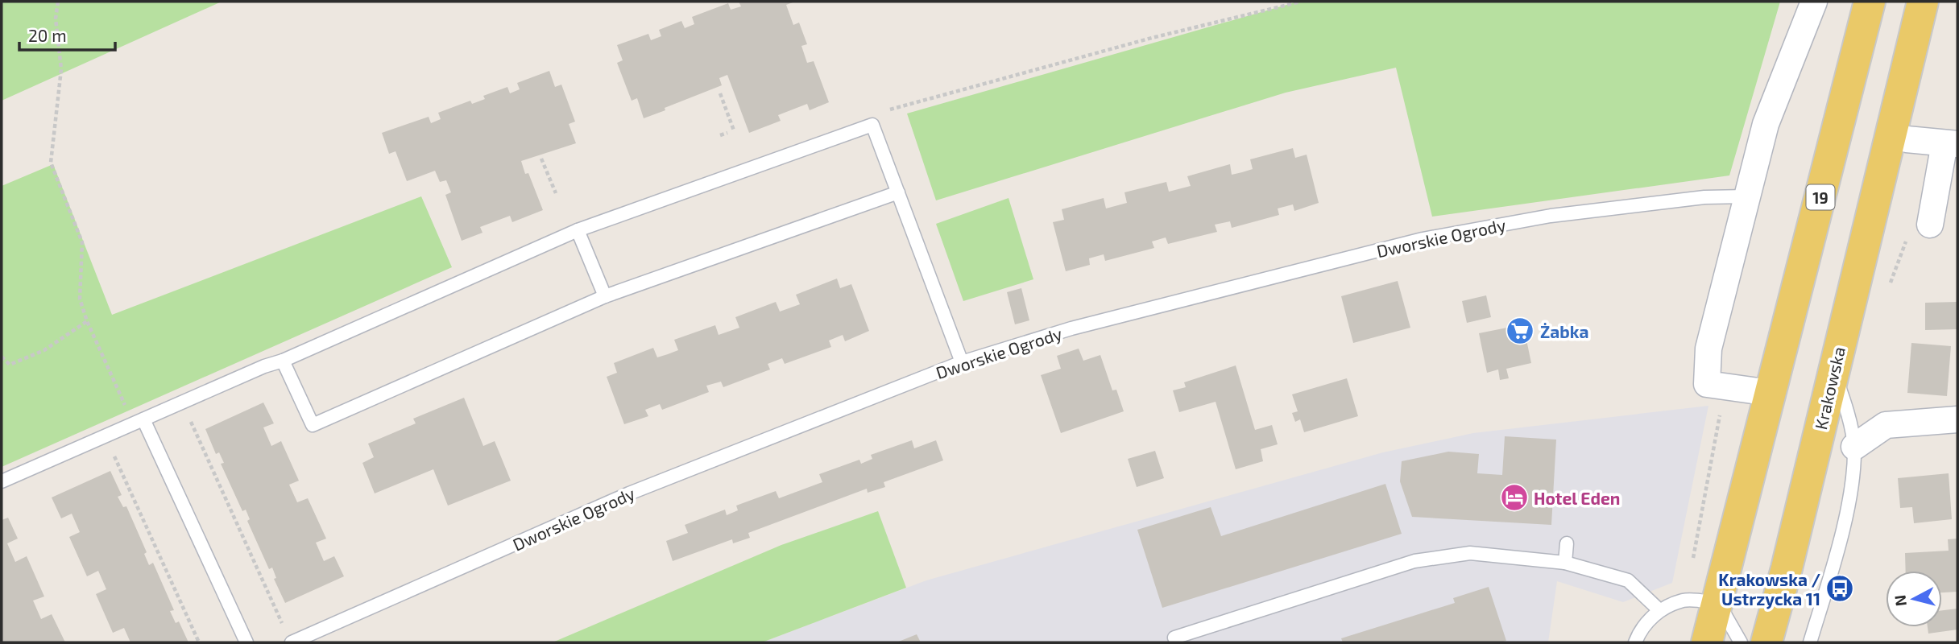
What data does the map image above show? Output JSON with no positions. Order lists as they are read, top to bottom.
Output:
{
  "streets": {
    "main road": ["19", "Krakowska"],
    "lane": ["Dworskie Ogrody"]
  },
  "places": {
    "supermarket": ["Żabka"],
    "hotel": ["Hotel Eden"],
    "bus stop": ["Krakowska / Ustrzycka 11"]
  },
  "scale_bar": "20 m",
  "north": "left"
}
